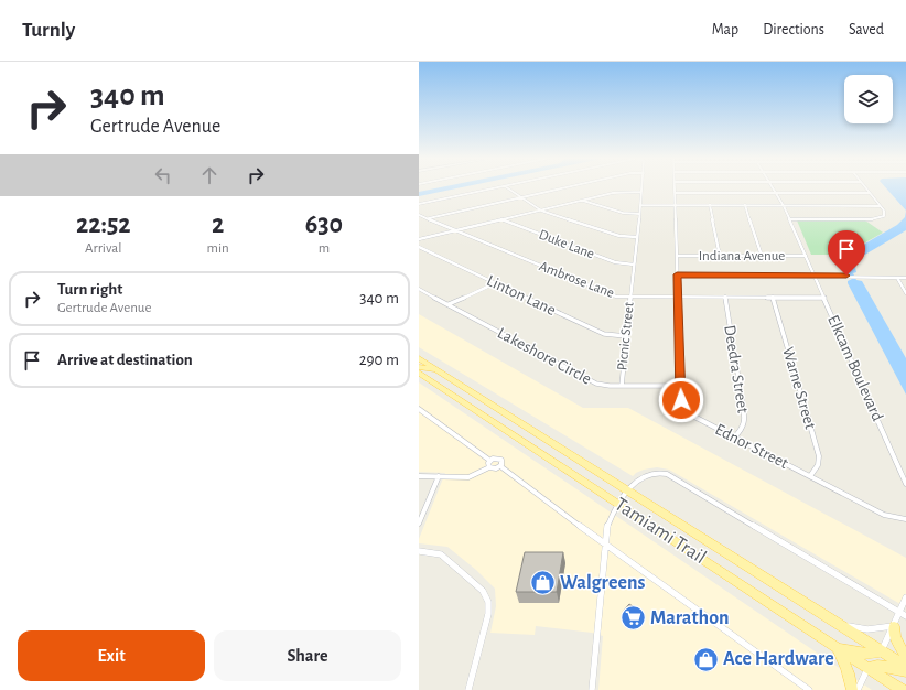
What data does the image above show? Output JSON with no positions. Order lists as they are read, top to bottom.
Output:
{
  "streets": {
    "main road": ["Tamiami Trail"],
    "street": [
      "Duke Lane",
      "Indiana Avenue",
      "Ambrose Lane",
      "Linton Lane",
      "Picnic Street",
      "Lakeshore Circle",
      "Elkcam Boulevard",
      "Deedra Street",
      "Warne Street",
      "Ednor Street"
    ]
  },
  "crossings": [
    ["Duke Lane", "Picnic Street"],
    ["Indiana Avenue", "Elkcam Boulevard"],
    ["Indiana Avenue", "Ednor Street"],
    ["Ambrose Lane", "Picnic Street"],
    ["Ambrose Lane", "Elkcam Boulevard"],
    ["Ambrose Lane", "Deedra Street"],
    ["Ambrose Lane", "Warne Street"],
    ["Ambrose Lane", "Ednor Street"],
    ["Linton Lane", "Picnic Street"],
    ["Picnic Street", "Lakeshore Circle"],
    ["Lakeshore Circle", "Ednor Street"],
    ["Deedra Street", "Ednor Street"],
    ["Warne Street", "Ednor Street"]
  ],
  "places": {
    "shop": ["Walgreens", "Ace Hardware"],
    "supermarket": ["Marathon"]
  },
  "page": {
    "header": "Turnly",
    "nav": ["Map", "Directions", "Saved"],
    "turn": ["340 m", "Gertrude Avenue"],
    "eta": [
      "22:52",
      "Arrival",
      "2",
      "min",
      "630",
      "m"
    ],
    "list": [
      {
        "name": "Turn right",
        "note": "Gertrude Avenue",
        "value": "340 m"
      },
      {
        "name": "Arrive at destination",
        "value": "290 m"
      }
    ],
    "buttons": ["Exit", "Share"]
  }
}
